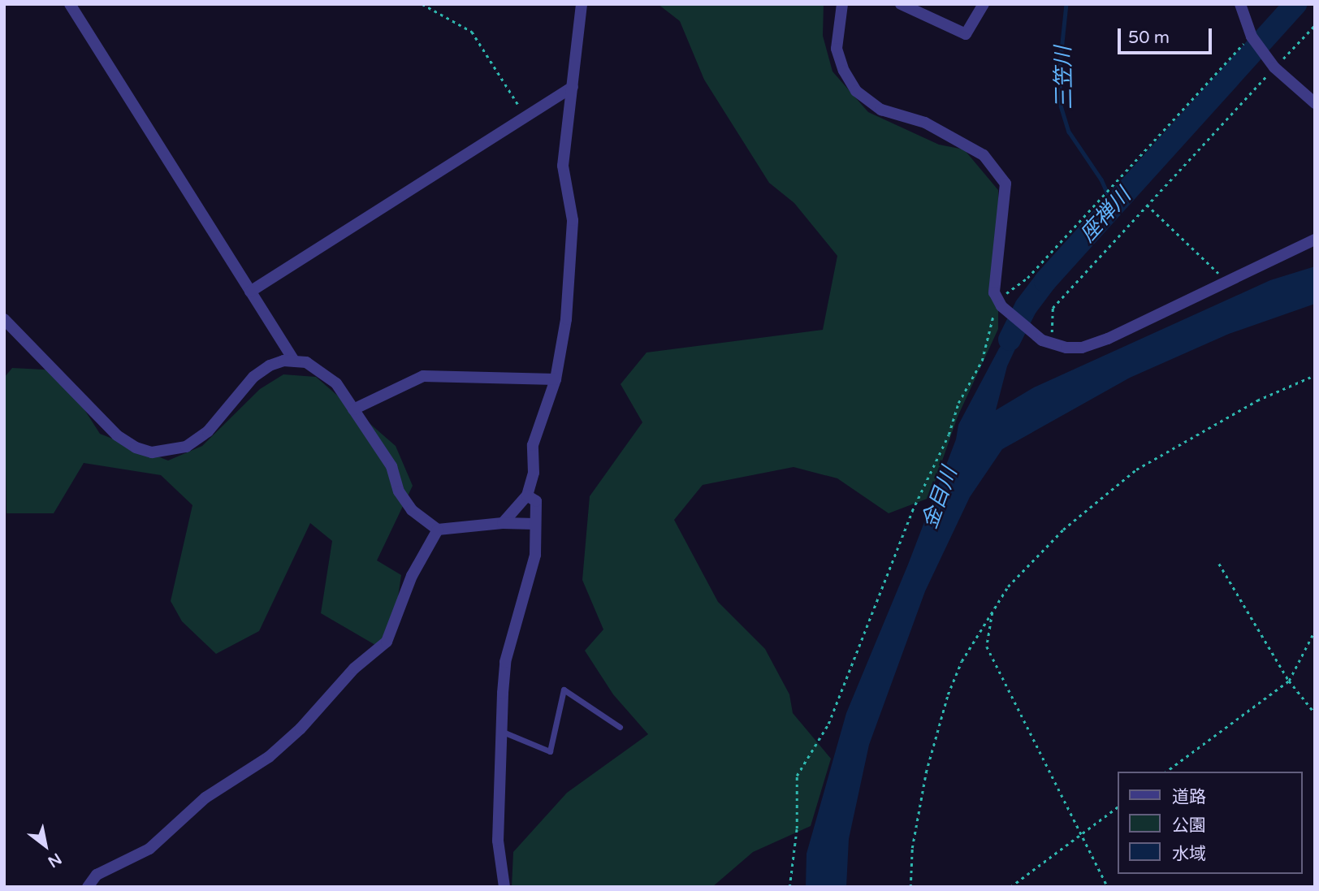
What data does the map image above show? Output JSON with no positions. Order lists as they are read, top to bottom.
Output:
{
  "water": ["三笠川", "座禅川", "金目川"],
  "legend": ["道路", "公園", "水域"],
  "scale_bar": "50 m",
  "north": "bottom right"
}
